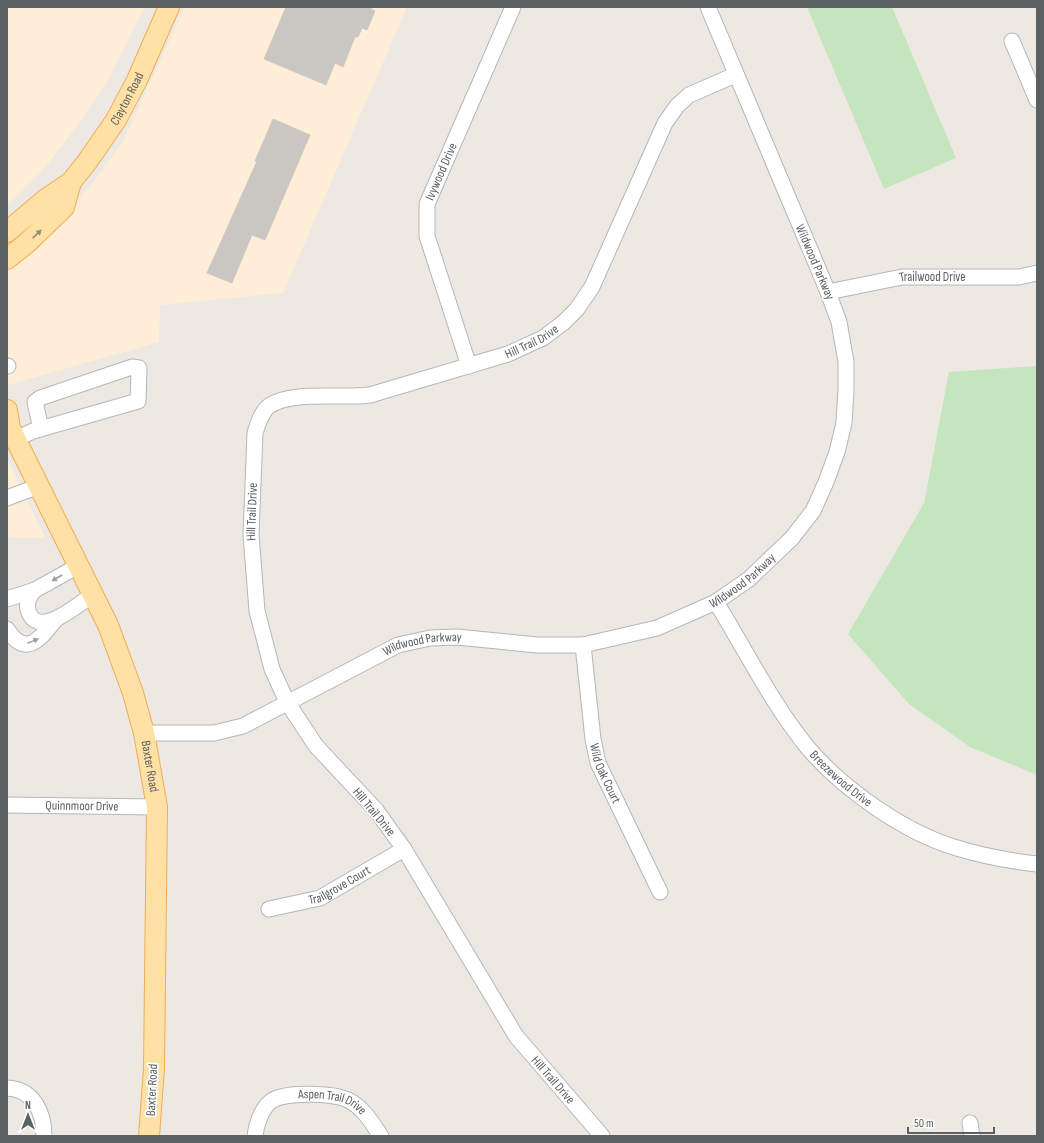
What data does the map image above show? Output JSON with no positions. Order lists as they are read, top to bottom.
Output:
{
  "streets": {
    "main road": ["Clayton Road", "Baxter Road"],
    "street": [
      "Ivywood Drive",
      "Wildwood Parkway",
      "Trailwood Drive",
      "Hill Trail Drive",
      "Wild Oak Court",
      "Breezewood Drive",
      "Quinnmoor Drive",
      "Trailgrove Court",
      "Aspen Trail Drive"
    ]
  },
  "crossings": [
    ["Ivywood Drive", "Hill Trail Drive"],
    ["Wildwood Parkway", "Trailwood Drive"],
    ["Wildwood Parkway", "Hill Trail Drive"],
    ["Wildwood Parkway", "Baxter Road"],
    ["Wildwood Parkway", "Wild Oak Court"],
    ["Wildwood Parkway", "Breezewood Drive"],
    ["Hill Trail Drive", "Trailgrove Court"],
    ["Baxter Road", "Quinnmoor Drive"]
  ],
  "scale_bar": "50 m",
  "north": "top"
}
